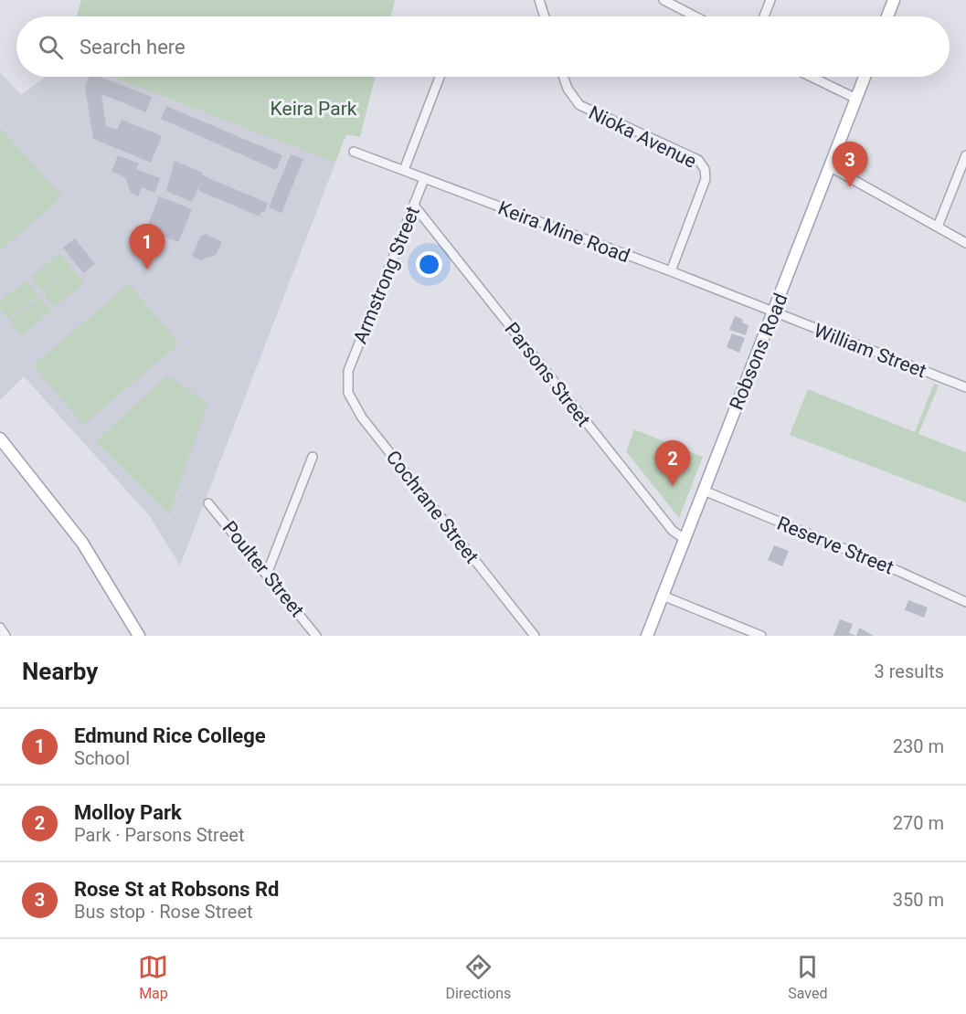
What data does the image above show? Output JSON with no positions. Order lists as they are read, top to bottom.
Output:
{
  "streets": {
    "main road": ["Robsons Road"],
    "street": [
      "Nioka Avenue",
      "Keira Mine Road",
      "Armstrong Street",
      "William Street",
      "Parsons Street",
      "Cochrane Street",
      "Reserve Street",
      "Poulter Street"
    ]
  },
  "crossings": [
    ["Nioka Avenue", "Keira Mine Road"],
    ["Keira Mine Road", "Armstrong Street"],
    ["Keira Mine Road", "William Street"],
    ["Keira Mine Road", "Robsons Road"],
    ["Armstrong Street", "Parsons Street"],
    ["Armstrong Street", "Cochrane Street"],
    ["William Street", "Robsons Road"],
    ["Robsons Road", "Parsons Street"],
    ["Robsons Road", "Reserve Street"]
  ],
  "parks": ["Keira Park"],
  "page": {
    "search": "Search here",
    "pins": ["3", "1", "2"],
    "heading": ["Nearby", "3 results"],
    "list": [
      {
        "mark": "1",
        "name": "Edmund Rice College",
        "note": "School",
        "value": "230 m"
      },
      {
        "mark": "2",
        "name": "Molloy Park",
        "note": "Park · Parsons Street",
        "value": "270 m"
      },
      {
        "mark": "3",
        "name": "Rose St at Robsons Rd",
        "note": "Bus stop · Rose Street",
        "value": "350 m"
      }
    ],
    "nav": ["Map", "Directions", "Saved"]
  }
}
